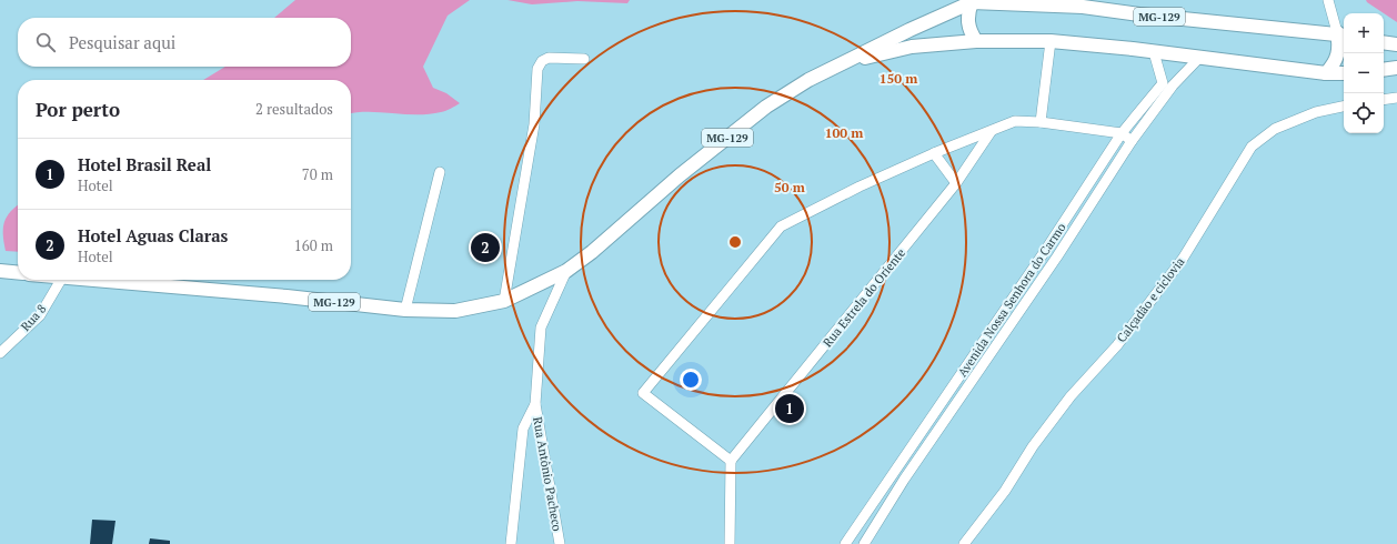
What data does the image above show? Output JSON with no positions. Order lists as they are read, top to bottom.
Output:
{
  "streets": {
    "main road": ["MG-129"],
    "street": [
      "Rua Estrela do Oriente",
      "Avenida Nossa Senhora do Carmo",
      "Calçadão e ciclovia",
      "Rua 8",
      "Rua Antônio Pacheco"
    ]
  },
  "crossings": [
    ["MG-129", "Avenida Nossa Senhora do Carmo"]
  ],
  "page": {
    "map_buttons": ["+", "−"],
    "search": "Pesquisar aqui",
    "heading": ["Por perto", "2 resultados"],
    "list": [
      {
        "mark": "1",
        "name": "Hotel Brasil Real",
        "note": "Hotel",
        "value": "70 m"
      },
      {
        "mark": "2",
        "name": "Hotel Aguas Claras",
        "note": "Hotel",
        "value": "160 m"
      }
    ],
    "pins": ["2", "1"]
  },
  "rings": ["150 m", "100 m", "50 m"]
}
